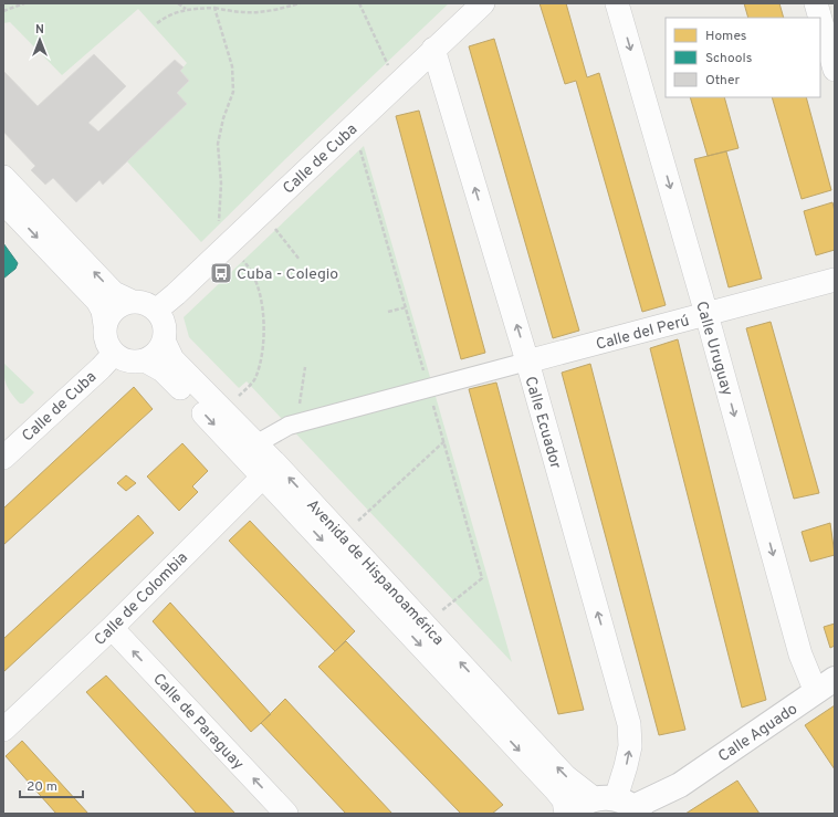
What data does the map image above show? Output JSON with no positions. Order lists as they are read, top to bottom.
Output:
{
  "streets": {
    "street": [
      "Calle de Cuba",
      "Calle del Perú",
      "Calle Uruguay",
      "Calle Ecuador",
      "Avenida de Hispanoamérica",
      "Calle de Colombia",
      "Calle de Paraguay",
      "Calle Aguado"
    ]
  },
  "crossings": [
    ["Calle de Cuba", "Calle Ecuador"],
    ["Calle de Cuba", "Avenida de Hispanoamérica"],
    ["Calle del Perú", "Calle Uruguay"],
    ["Calle del Perú", "Calle Ecuador"],
    ["Calle Uruguay", "Calle Aguado"],
    ["Calle Ecuador", "Avenida de Hispanoamérica"],
    ["Calle Ecuador", "Calle Aguado"],
    ["Avenida de Hispanoamérica", "Calle de Colombia"],
    ["Avenida de Hispanoamérica", "Calle Aguado"],
    ["Calle de Colombia", "Calle de Paraguay"]
  ],
  "one_way": ["Calle Uruguay", "Calle Ecuador", "Calle de Paraguay"],
  "places": {
    "bus stop": ["Cuba - Colegio"]
  },
  "legend": ["Homes", "Schools", "Other"],
  "scale_bar": "20 m",
  "north": "top"
}
